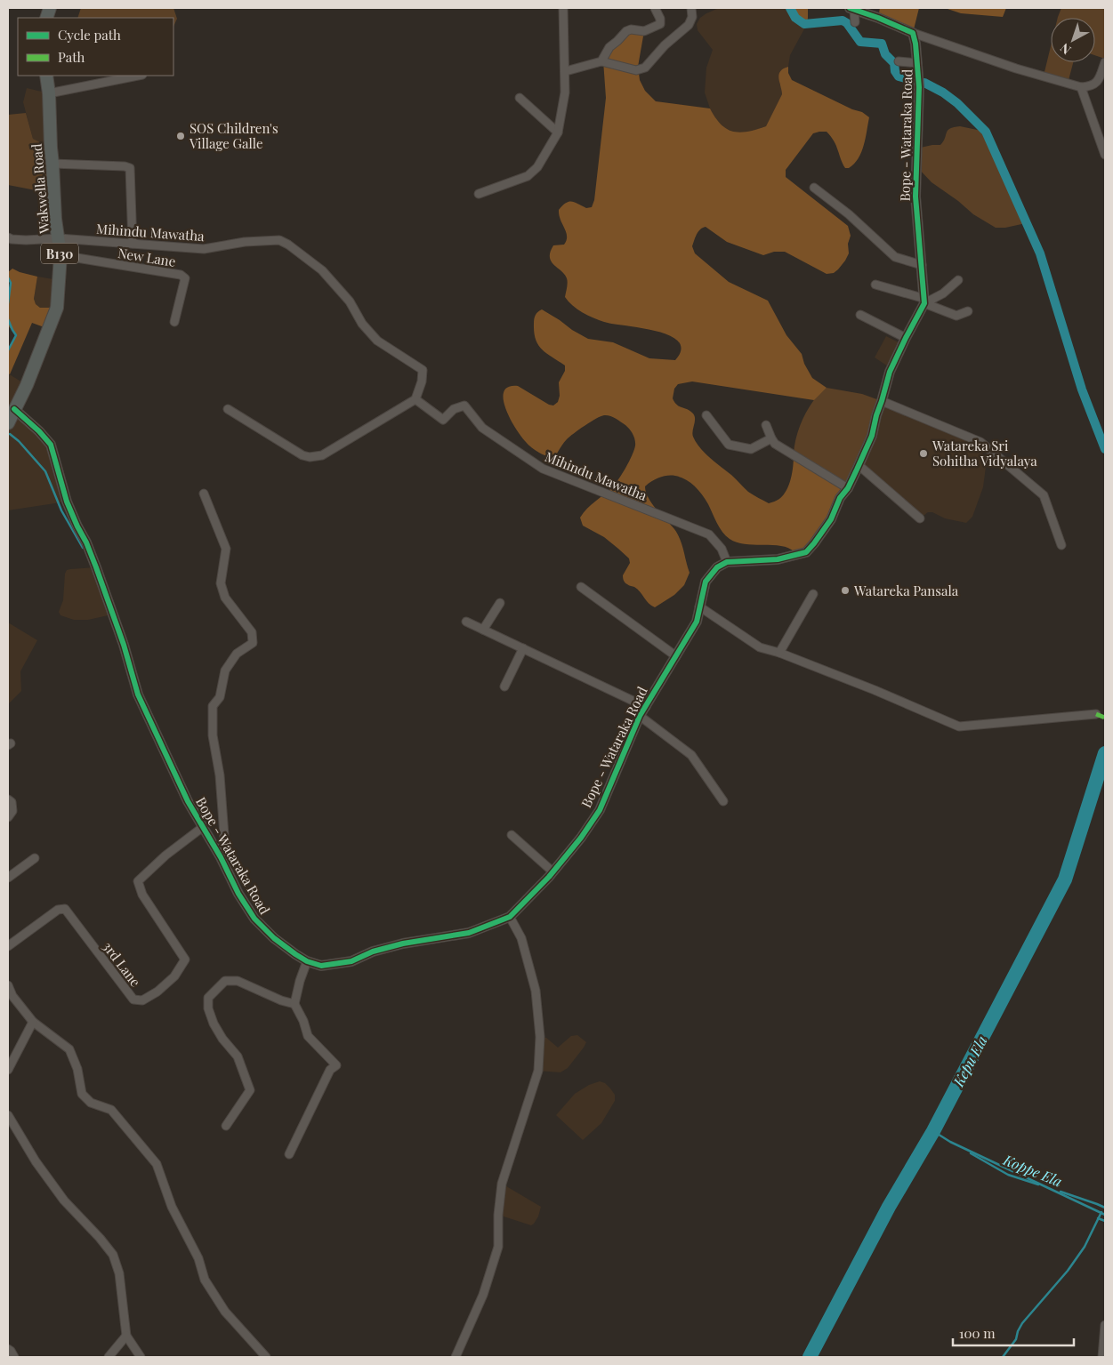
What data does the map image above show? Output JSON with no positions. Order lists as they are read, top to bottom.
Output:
{
  "streets": {
    "main road": ["Wakwella Road", "B130"],
    "street": [
      "Bope - Wataraka Road",
      "Mihindu Mawatha",
      "New Lane",
      "3rd Lane"
    ]
  },
  "crossings": [
    ["Bope - Wataraka Road", "Wakwella Road"],
    ["Bope - Wataraka Road", "Mihindu Mawatha"],
    ["Bope - Wataraka Road", "3rd Lane"],
    ["Wakwella Road", "Mihindu Mawatha"],
    ["Wakwella Road", "New Lane"]
  ],
  "water": ["Kepu Ela", "Koppe Ela"],
  "places": ["SOS Children's Village Galle", "Watareka Sri Sohitha Vidyalaya", "Watareka Pansala"],
  "legend": ["Cycle path", "Path"],
  "scale_bar": "100 m",
  "north": "bottom left"
}
